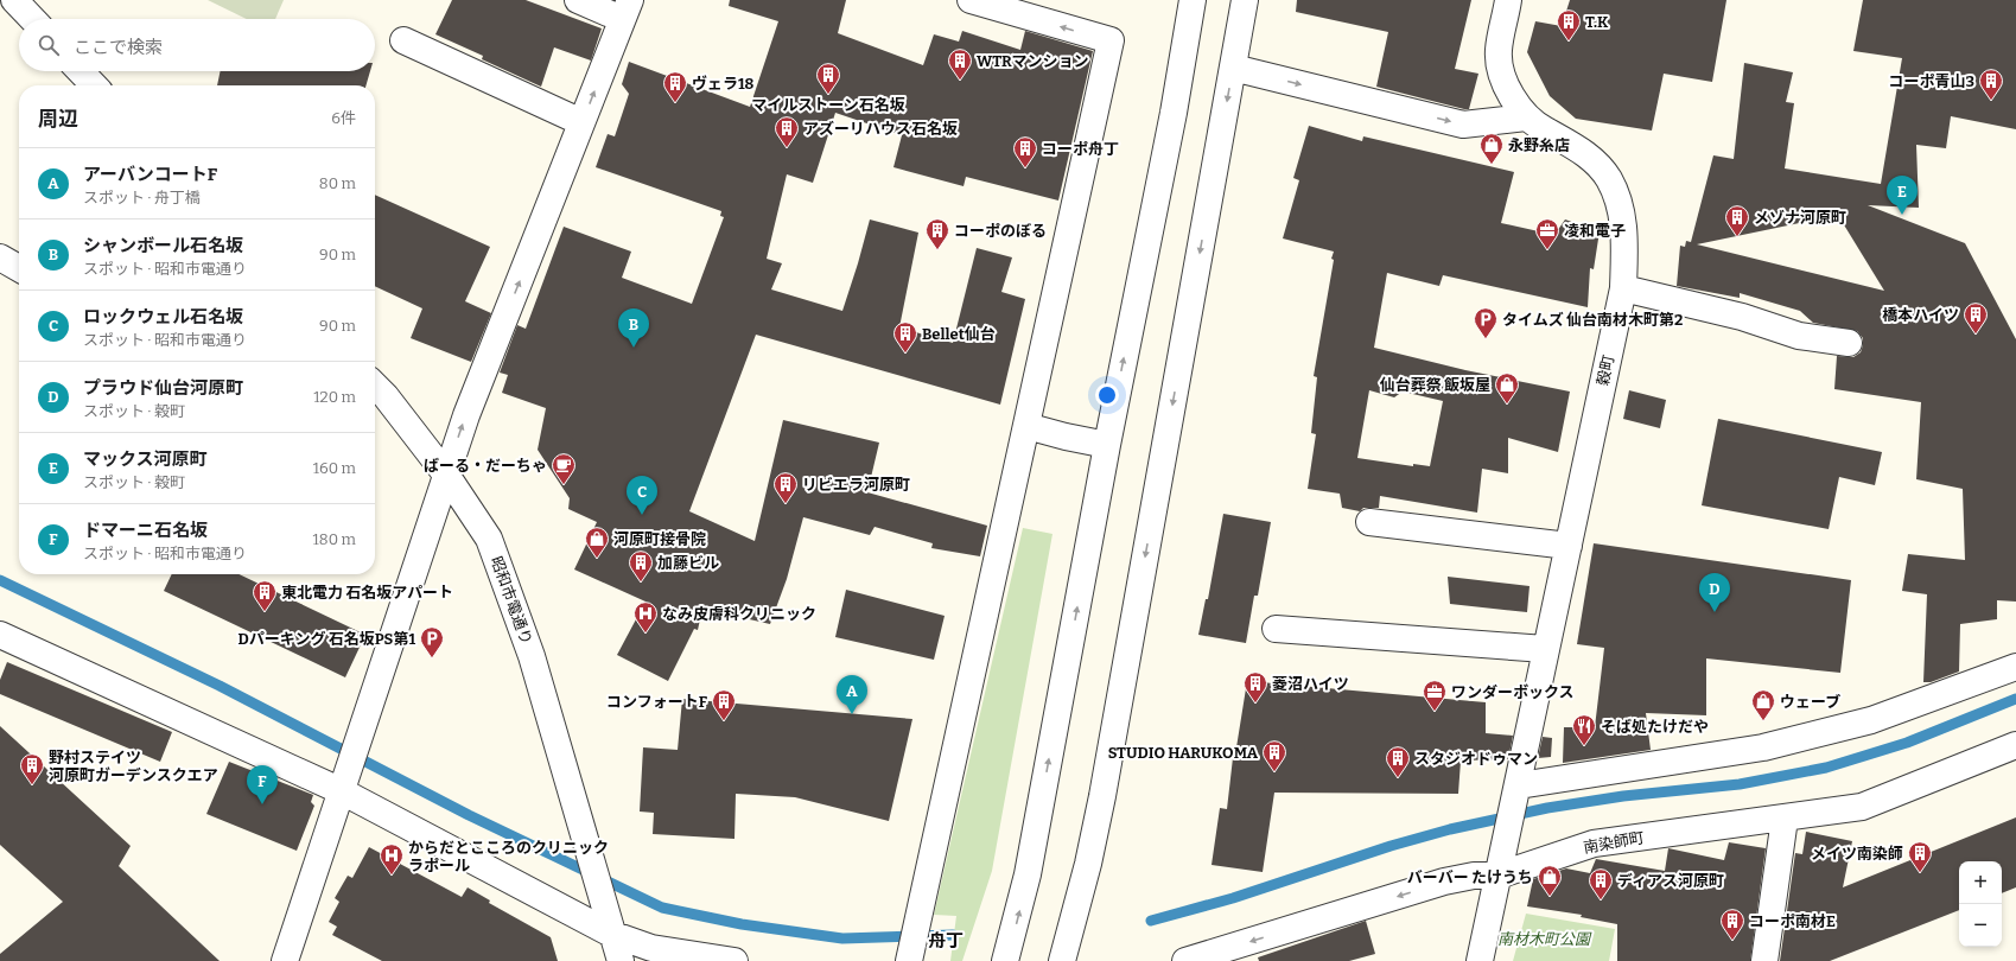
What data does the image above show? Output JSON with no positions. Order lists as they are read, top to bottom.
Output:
{
  "streets": {
    "street": ["穀町", "昭和市電通り", "南染師町"]
  },
  "crossings": [
    ["穀町", "南染師町"]
  ],
  "one_way": ["南染師町"],
  "districts": ["舟丁"],
  "parks": ["南材木町公園"],
  "places": {
    "building": [
      "T.K",
      "WTRマンション",
      "マイルストーン石名坂",
      "コーポ青山3",
      "ヴェラ18",
      "アズーリハウス石名坂",
      "コーポ舟丁",
      "メゾナ河原町",
      "コーポのぼる",
      "橋本ハイツ",
      "Bellet仙台",
      "リビエラ河原町",
      "加藤ビル",
      "東北電力 石名坂アパート",
      "菱沼ハイツ",
      "コンフォートF",
      "STUDIO HARUKOMA",
      "スタジオドゥマン",
      "野村ステイツ 河原町ガーデンスクエア",
      "メイツ南染師",
      "ディアス河原町",
      "コーポ南材E"
    ],
    "shop": [
      "永野糸店",
      "仙台葬祭 飯坂屋",
      "河原町接骨院",
      "ウェーブ",
      "バーバー たけうち"
    ],
    "office": ["凌和電子", "ワンダーボックス"],
    "parking": ["タイムズ 仙台南材木町第2", "Dパーキング 石名坂PS第1"],
    "cafe": ["ばーる・だーちゃ"],
    "hospital": ["なみ皮膚科クリニック", "からだとこころのクリニック ラポール"],
    "restaurant": ["そば処たけだや"]
  },
  "page": {
    "search": "ここで検索",
    "heading": ["周辺", "6件"],
    "list": [
      {
        "mark": "A",
        "name": "アーバンコートF",
        "note": "スポット · 舟丁橋",
        "value": "80 m"
      },
      {
        "mark": "B",
        "name": "シャンボール石名坂",
        "note": "スポット · 昭和市電通り",
        "value": "90 m"
      },
      {
        "mark": "C",
        "name": "ロックウェル石名坂",
        "note": "スポット · 昭和市電通り",
        "value": "90 m"
      },
      {
        "mark": "D",
        "name": "プラウド仙台河原町",
        "note": "スポット · 穀町",
        "value": "120 m"
      },
      {
        "mark": "E",
        "name": "マックス河原町",
        "note": "スポット · 穀町",
        "value": "160 m"
      },
      {
        "mark": "F",
        "name": "ドマーニ石名坂",
        "note": "スポット · 昭和市電通り",
        "value": "180 m"
      }
    ],
    "pins": [
      "E",
      "B",
      "C",
      "D",
      "A",
      "F"
    ],
    "map_buttons": ["+", "−"]
  }
}
